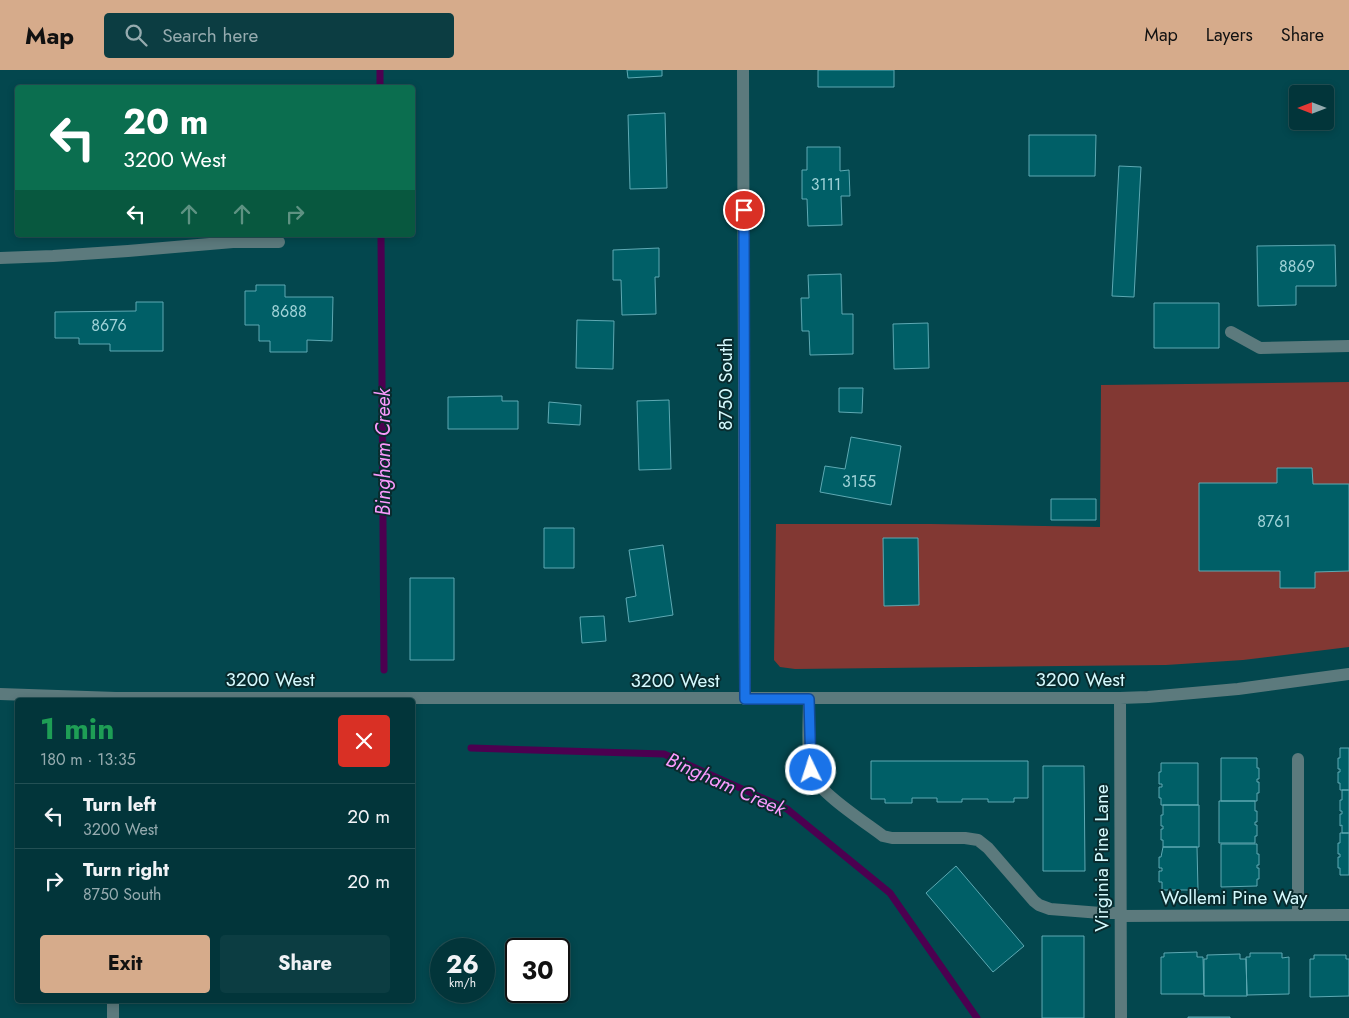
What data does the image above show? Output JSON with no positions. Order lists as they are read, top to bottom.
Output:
{
  "streets": {
    "street": [
      "8750 South",
      "3200 West",
      "Virginia Pine Lane",
      "Wollemi Pine Way"
    ]
  },
  "crossings": [
    ["8750 South", "3200 West"],
    ["3200 West", "Virginia Pine Lane"],
    ["3200 West", "Wollemi Pine Way"],
    ["Virginia Pine Lane", "Wollemi Pine Way"]
  ],
  "water": ["Bingham Creek"],
  "house_numbers": [
    "3111",
    "8869",
    "8688",
    "8676",
    "3155",
    "8761"
  ],
  "north": "left",
  "page": {
    "header": "Map",
    "search": "Search here",
    "nav": ["Map", "Layers", "Share"],
    "turn": ["20 m", "3200 West"],
    "heading": ["1 min", "180 m · 13:35"],
    "list": [
      {
        "name": "Turn left",
        "note": "3200 West",
        "value": "20 m"
      },
      {
        "name": "Turn right",
        "note": "8750 South",
        "value": "20 m"
      }
    ],
    "buttons": ["Exit", "Share"],
    "speed": "26 km/h",
    "limit": "30"
  }
}
